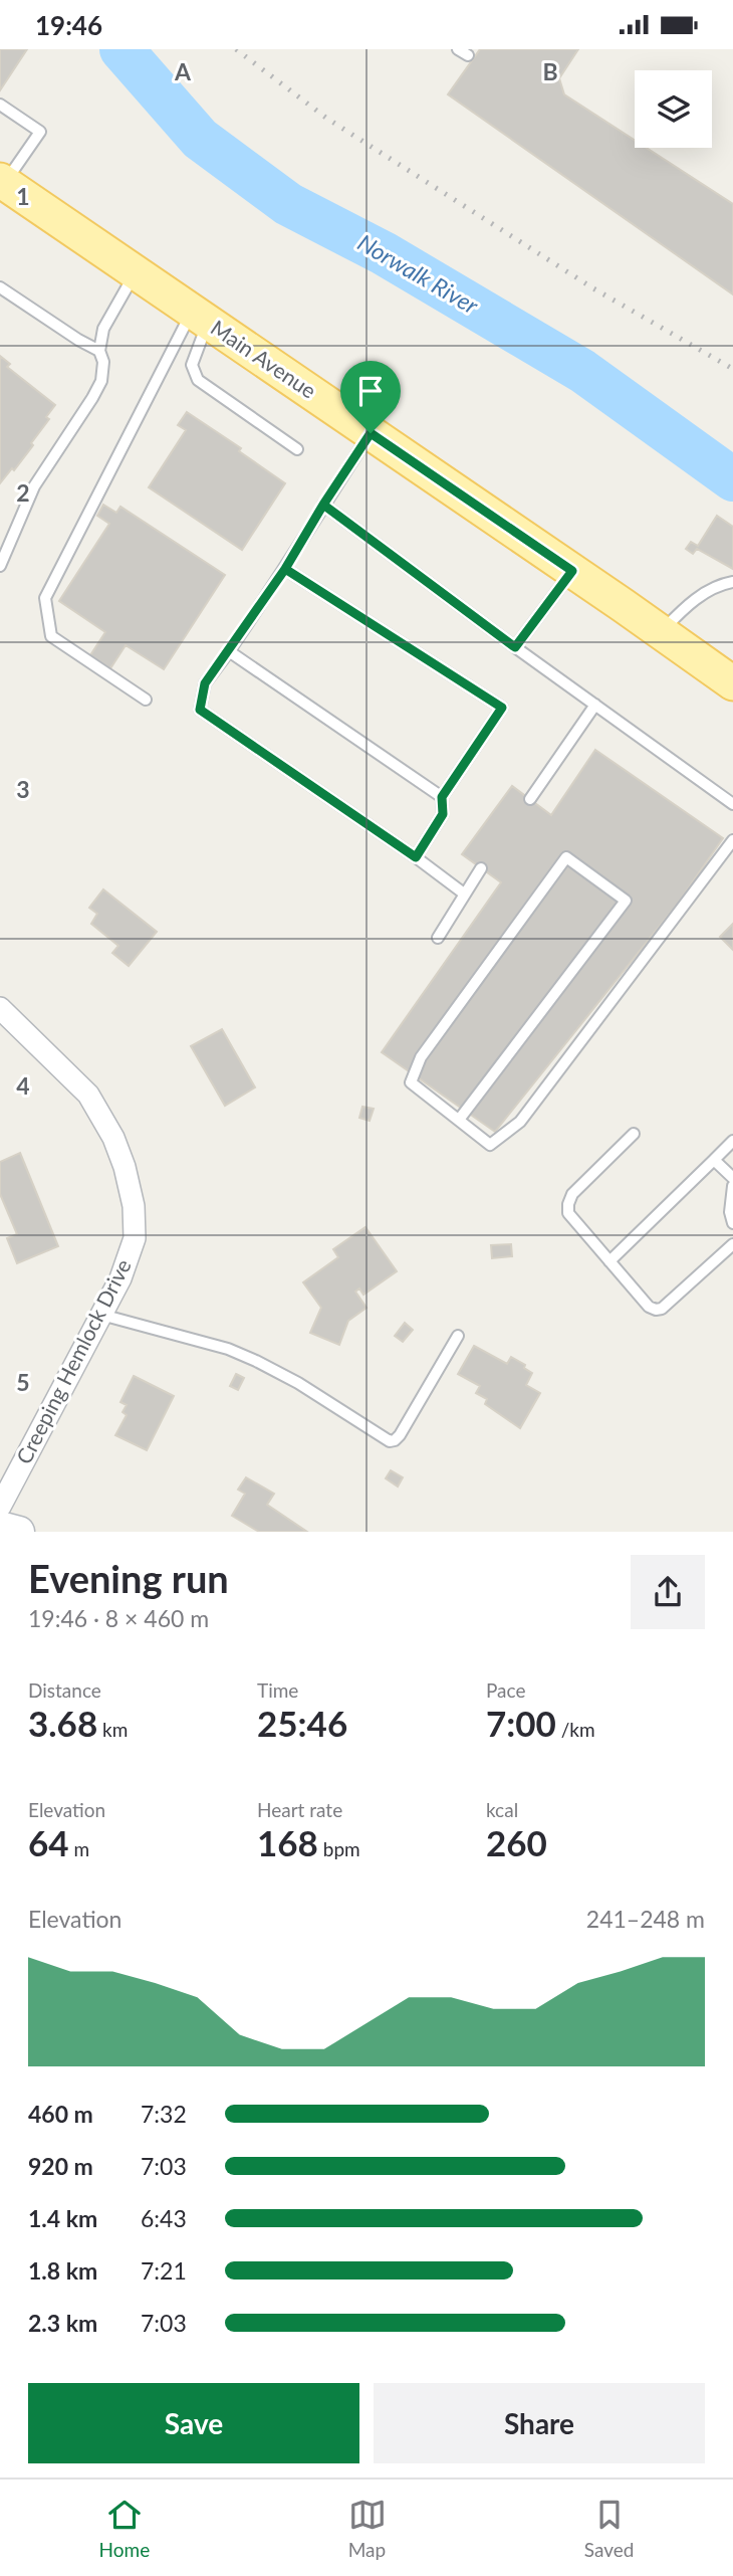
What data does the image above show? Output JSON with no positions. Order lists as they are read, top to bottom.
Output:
{
  "streets": {
    "main road": ["Main Avenue"],
    "street": ["Creeping Hemlock Drive"]
  },
  "water": ["Norwalk River"],
  "page": {
    "status": "19:46",
    "heading": ["Evening run", "19:46 · 8 × 460 m"],
    "stats": [
      ["Distance", "3.68 km"],
      ["Time", "25:46"],
      ["Pace", "7:00 /km"],
      ["Elevation", "64 m"],
      ["Heart rate", "168 bpm"],
      ["kcal", "260"]
    ],
    "chart": ["Elevation", "241–248 m"],
    "list": [
      {
        "name": "460 m",
        "note": "7:32"
      },
      {
        "name": "920 m",
        "note": "7:03"
      },
      {
        "name": "1.4 km",
        "note": "6:43"
      },
      {
        "name": "1.8 km",
        "note": "7:21"
      },
      {
        "name": "2.3 km",
        "note": "7:03"
      }
    ],
    "buttons": ["Save", "Share"],
    "tabs": ["Home", "Map", "Saved"]
  },
  "grid": {
    "columns": ["A", "B"],
    "rows": [
      "1",
      "2",
      "3",
      "4",
      "5"
    ]
  }
}
